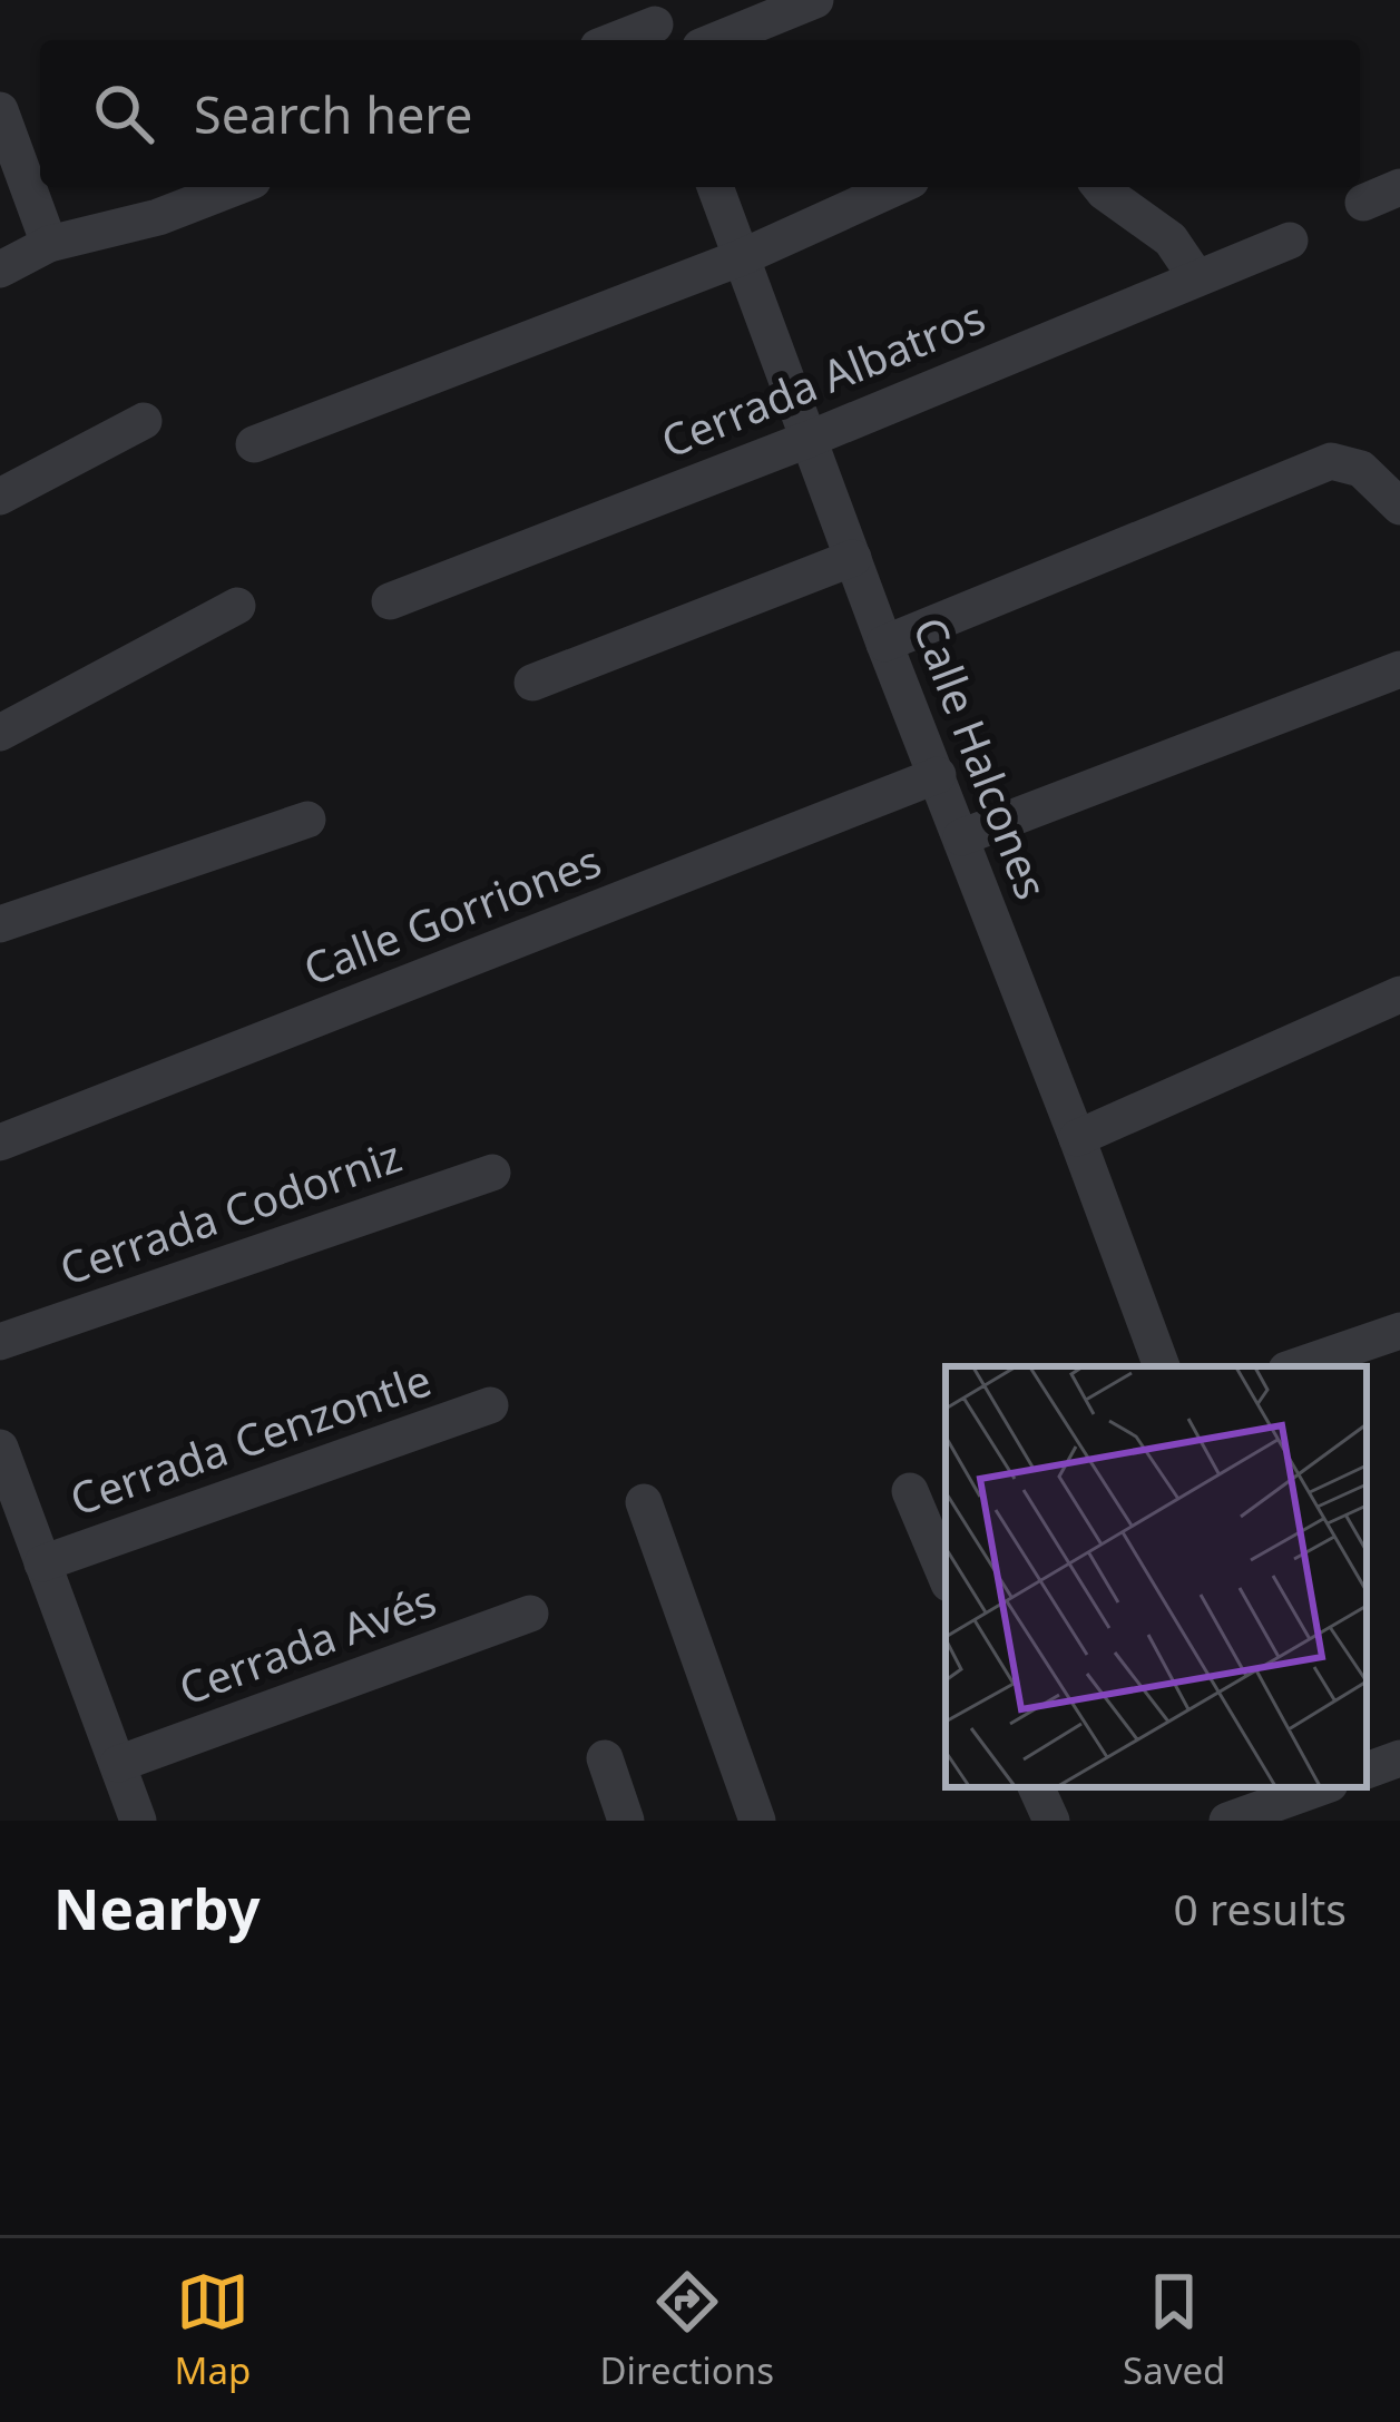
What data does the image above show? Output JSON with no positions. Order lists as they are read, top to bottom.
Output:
{
  "streets": {
    "street": [
      "Cerrada Albatros",
      "Calle Halcones",
      "Calle Gorriones",
      "Cerrada Codorniz",
      "Cerrada Cenzontle",
      "Cerrada Avés"
    ]
  },
  "crossings": [
    ["Cerrada Albatros", "Calle Halcones"],
    ["Calle Halcones", "Calle Gorriones"]
  ],
  "page": {
    "search": "Search here",
    "heading": ["Nearby", "0 results"],
    "nav": ["Map", "Directions", "Saved"]
  }
}
